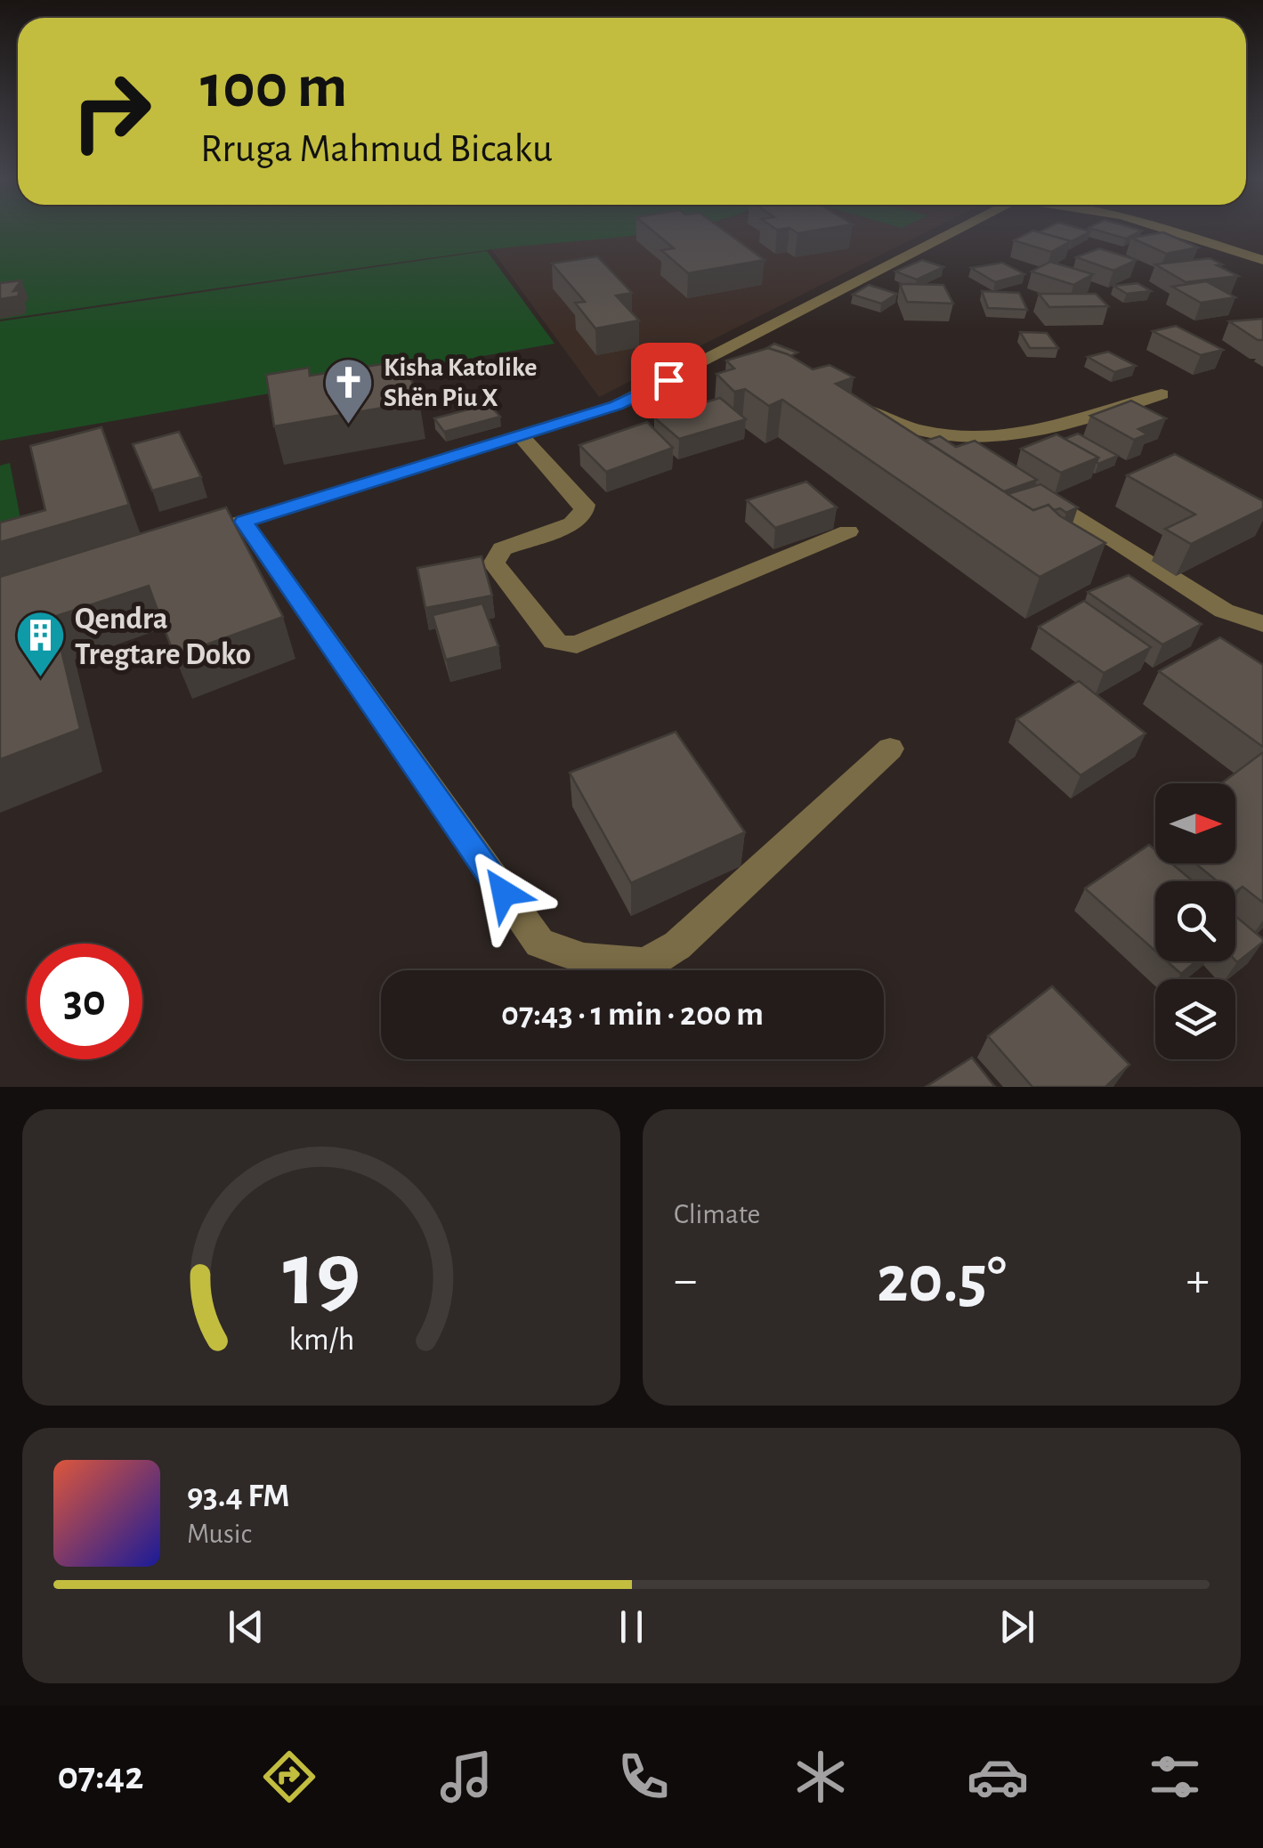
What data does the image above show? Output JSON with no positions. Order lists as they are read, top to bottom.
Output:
{
  "places": {
    "church": ["Kisha Katolike Shën Piu X"],
    "building": ["Qendra Tregtare Doko"]
  },
  "north": "right",
  "page": {
    "turn": ["100 m", "Rruga Mahmud Bicaku"],
    "limit": "30",
    "trip": "07:43 · 1 min · 200 m",
    "tile": "Climate",
    "heat": ["−", "20.5°", "+"],
    "song": ["93.4 FM", "Music"],
    "tabs": "07:42",
    "gauge": ["19", "km/h"]
  }
}
